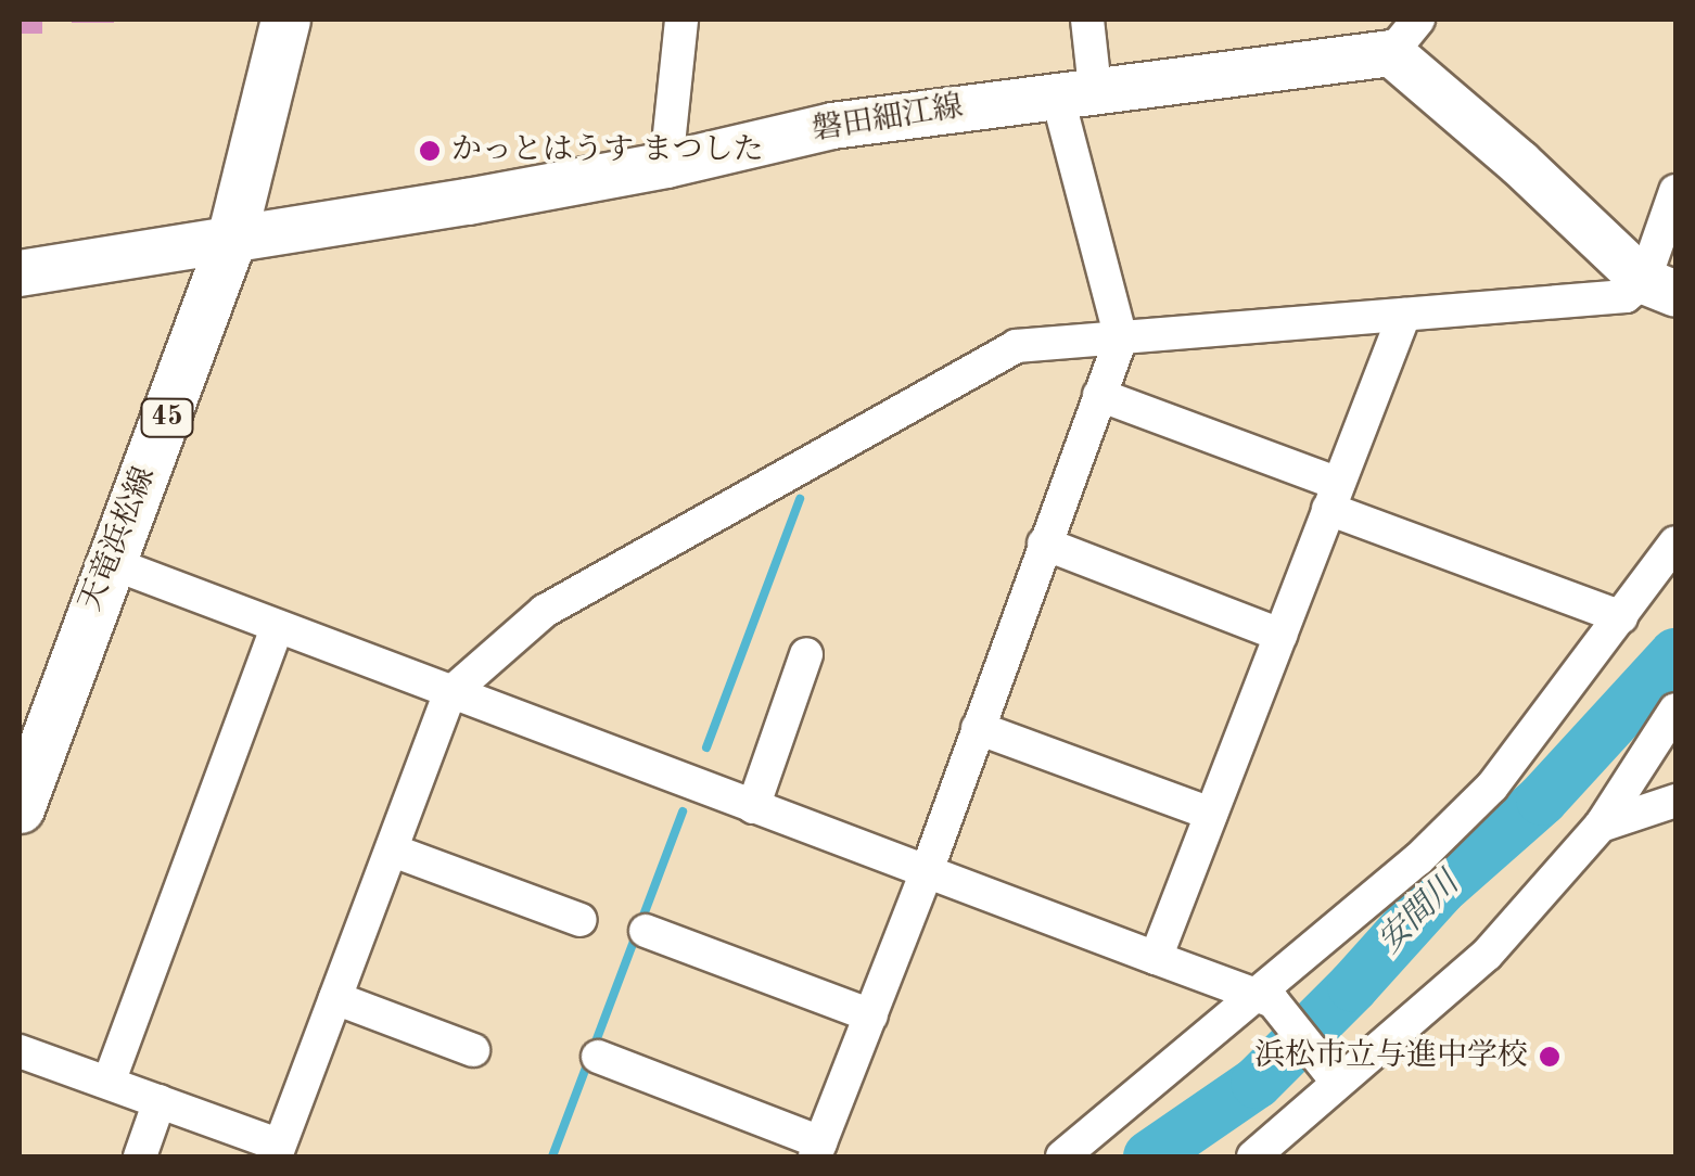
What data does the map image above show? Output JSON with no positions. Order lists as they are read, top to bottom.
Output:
{
  "streets": {
    "main road": ["磐田細江線", "45", "天竜浜松線"]
  },
  "crossings": [
    ["磐田細江線", "天竜浜松線"]
  ],
  "water": ["安間川"],
  "places": ["かっとはうす まつした", "浜松市立与進中学校"]
}
